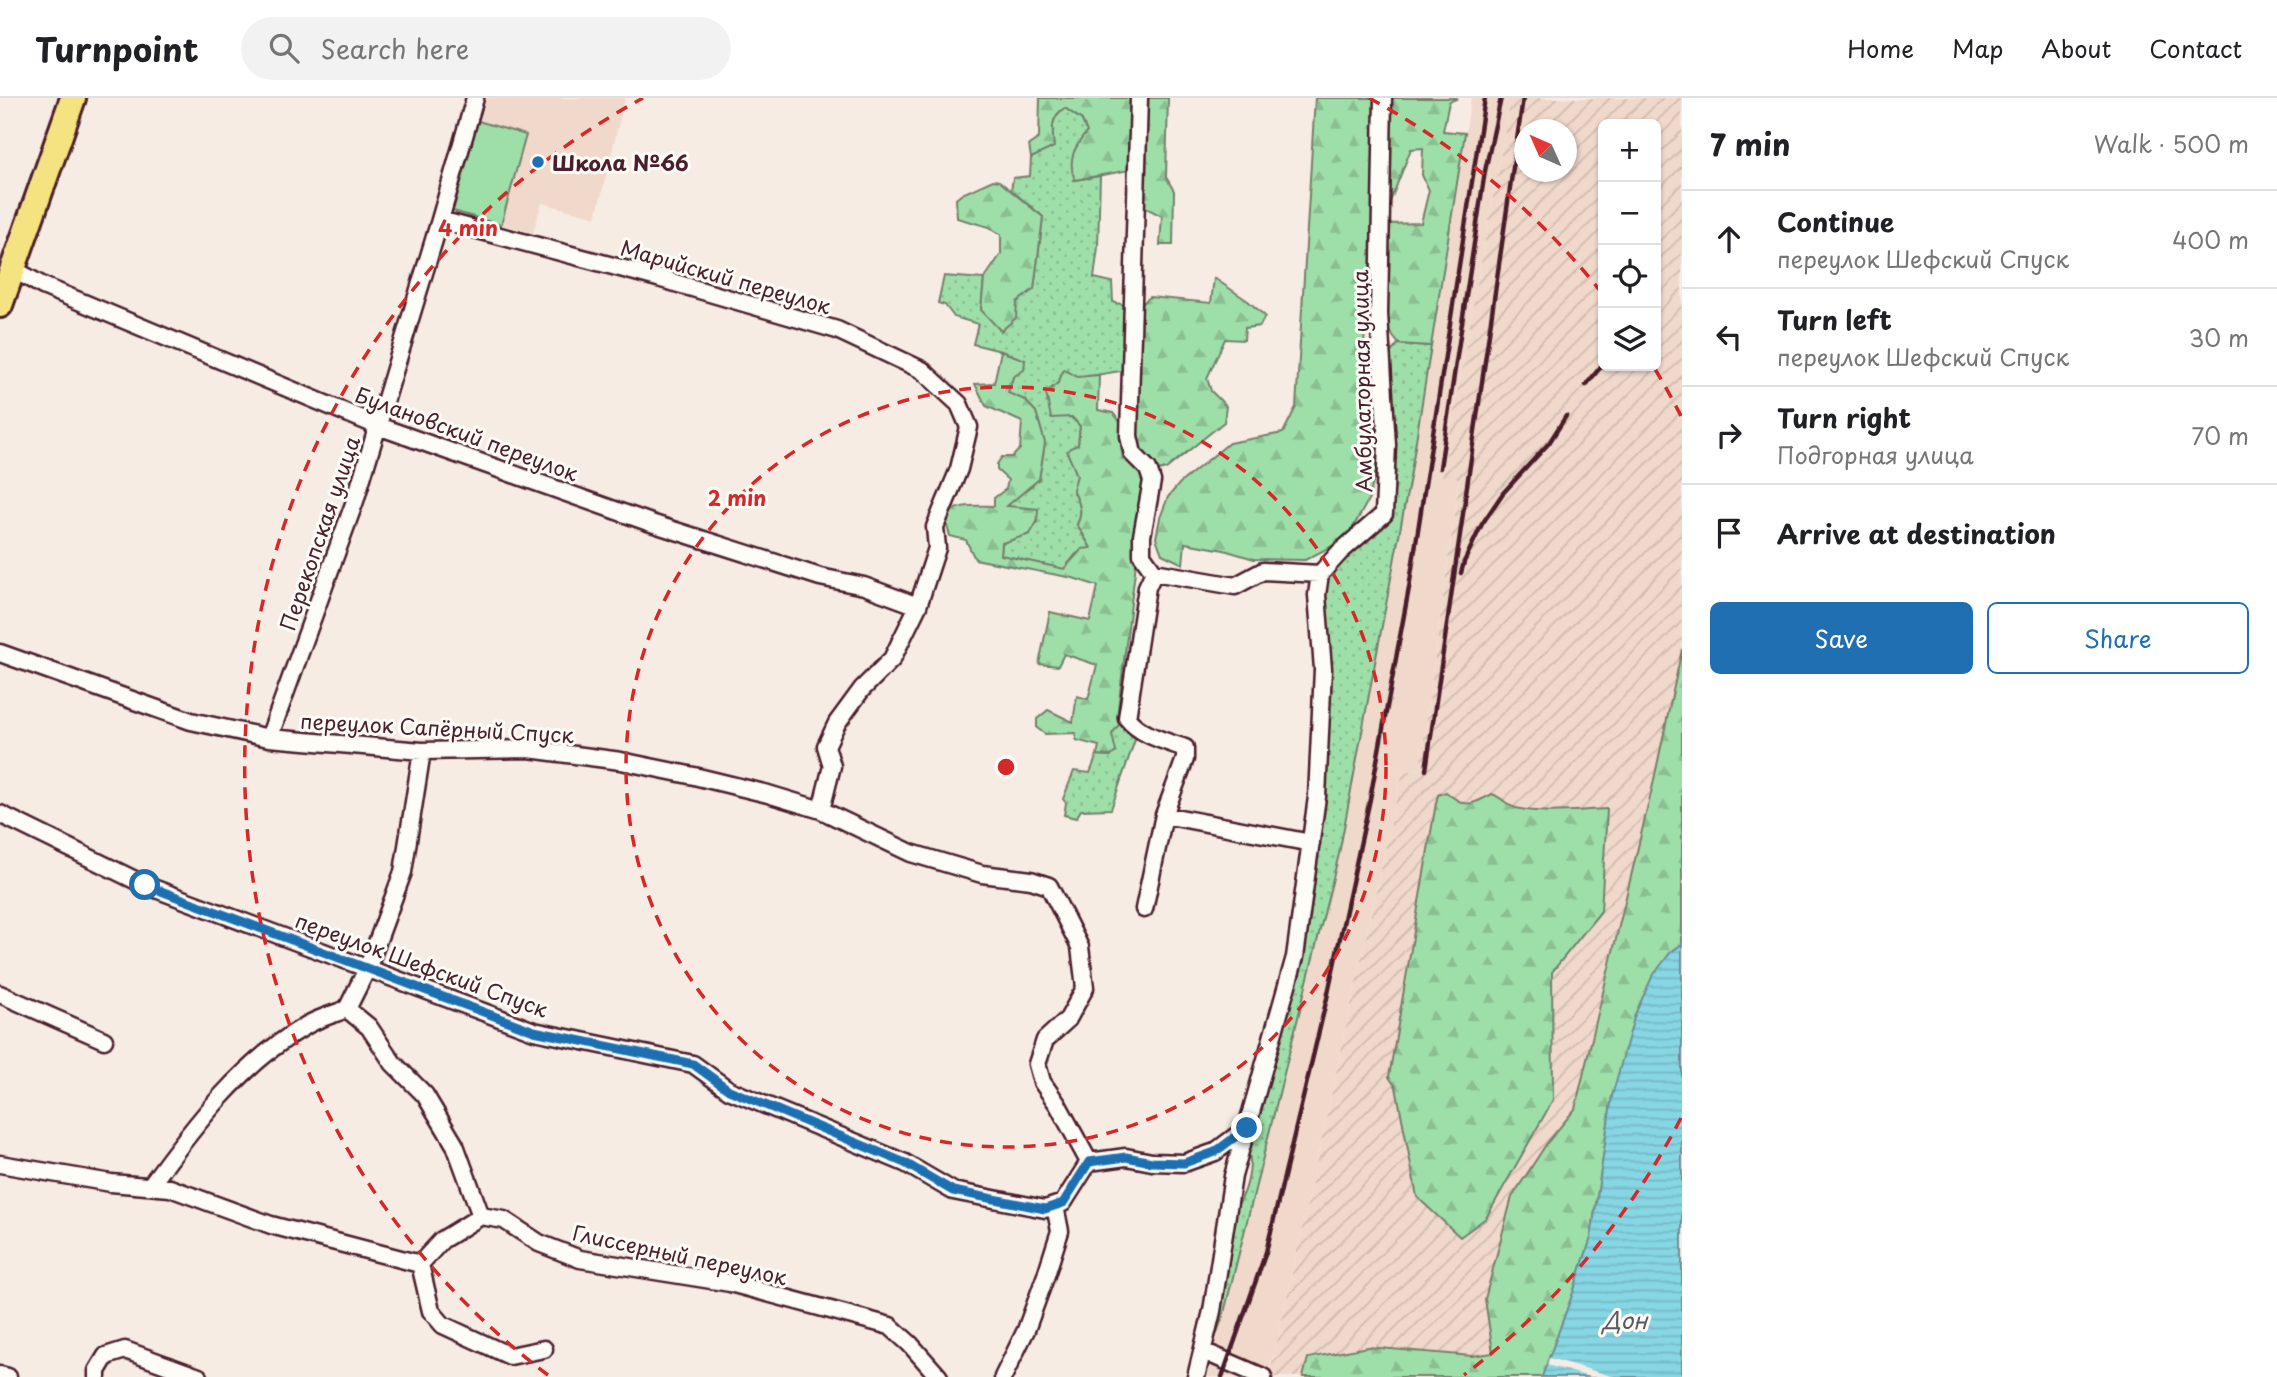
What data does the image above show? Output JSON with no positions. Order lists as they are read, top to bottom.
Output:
{
  "streets": {
    "street": [
      "Марийский переулок",
      "Амбулаторная улица",
      "Булановский переулок",
      "Перекопская улица",
      "переулок Сапёрный Спуск",
      "переулок Шефский Спуск",
      "Глиссерный переулок"
    ]
  },
  "crossings": [
    ["Марийский переулок", "Булановский переулок"],
    ["Марийский переулок", "Перекопская улица"],
    ["Булановский переулок", "Перекопская улица"],
    ["Перекопская улица", "переулок Сапёрный Спуск"]
  ],
  "water": ["Дон"],
  "places": ["Школа №66"],
  "north": "top left",
  "page": {
    "header": "Turnpoint",
    "search": "Search here",
    "nav": [
      "Home",
      "Map",
      "About",
      "Contact"
    ],
    "heading": ["7 min", "Walk · 500 m"],
    "map_buttons": ["+", "−"],
    "list": [
      ["Continue", "переулок Шефский Спуск", "400 m"],
      ["Turn left", "переулок Шефский Спуск", "30 m"],
      ["Turn right", "Подгорная улица", "70 m"],
      "Arrive at destination"
    ],
    "buttons": ["Save", "Share"]
  },
  "rings": ["4 min", "2 min"]
}
